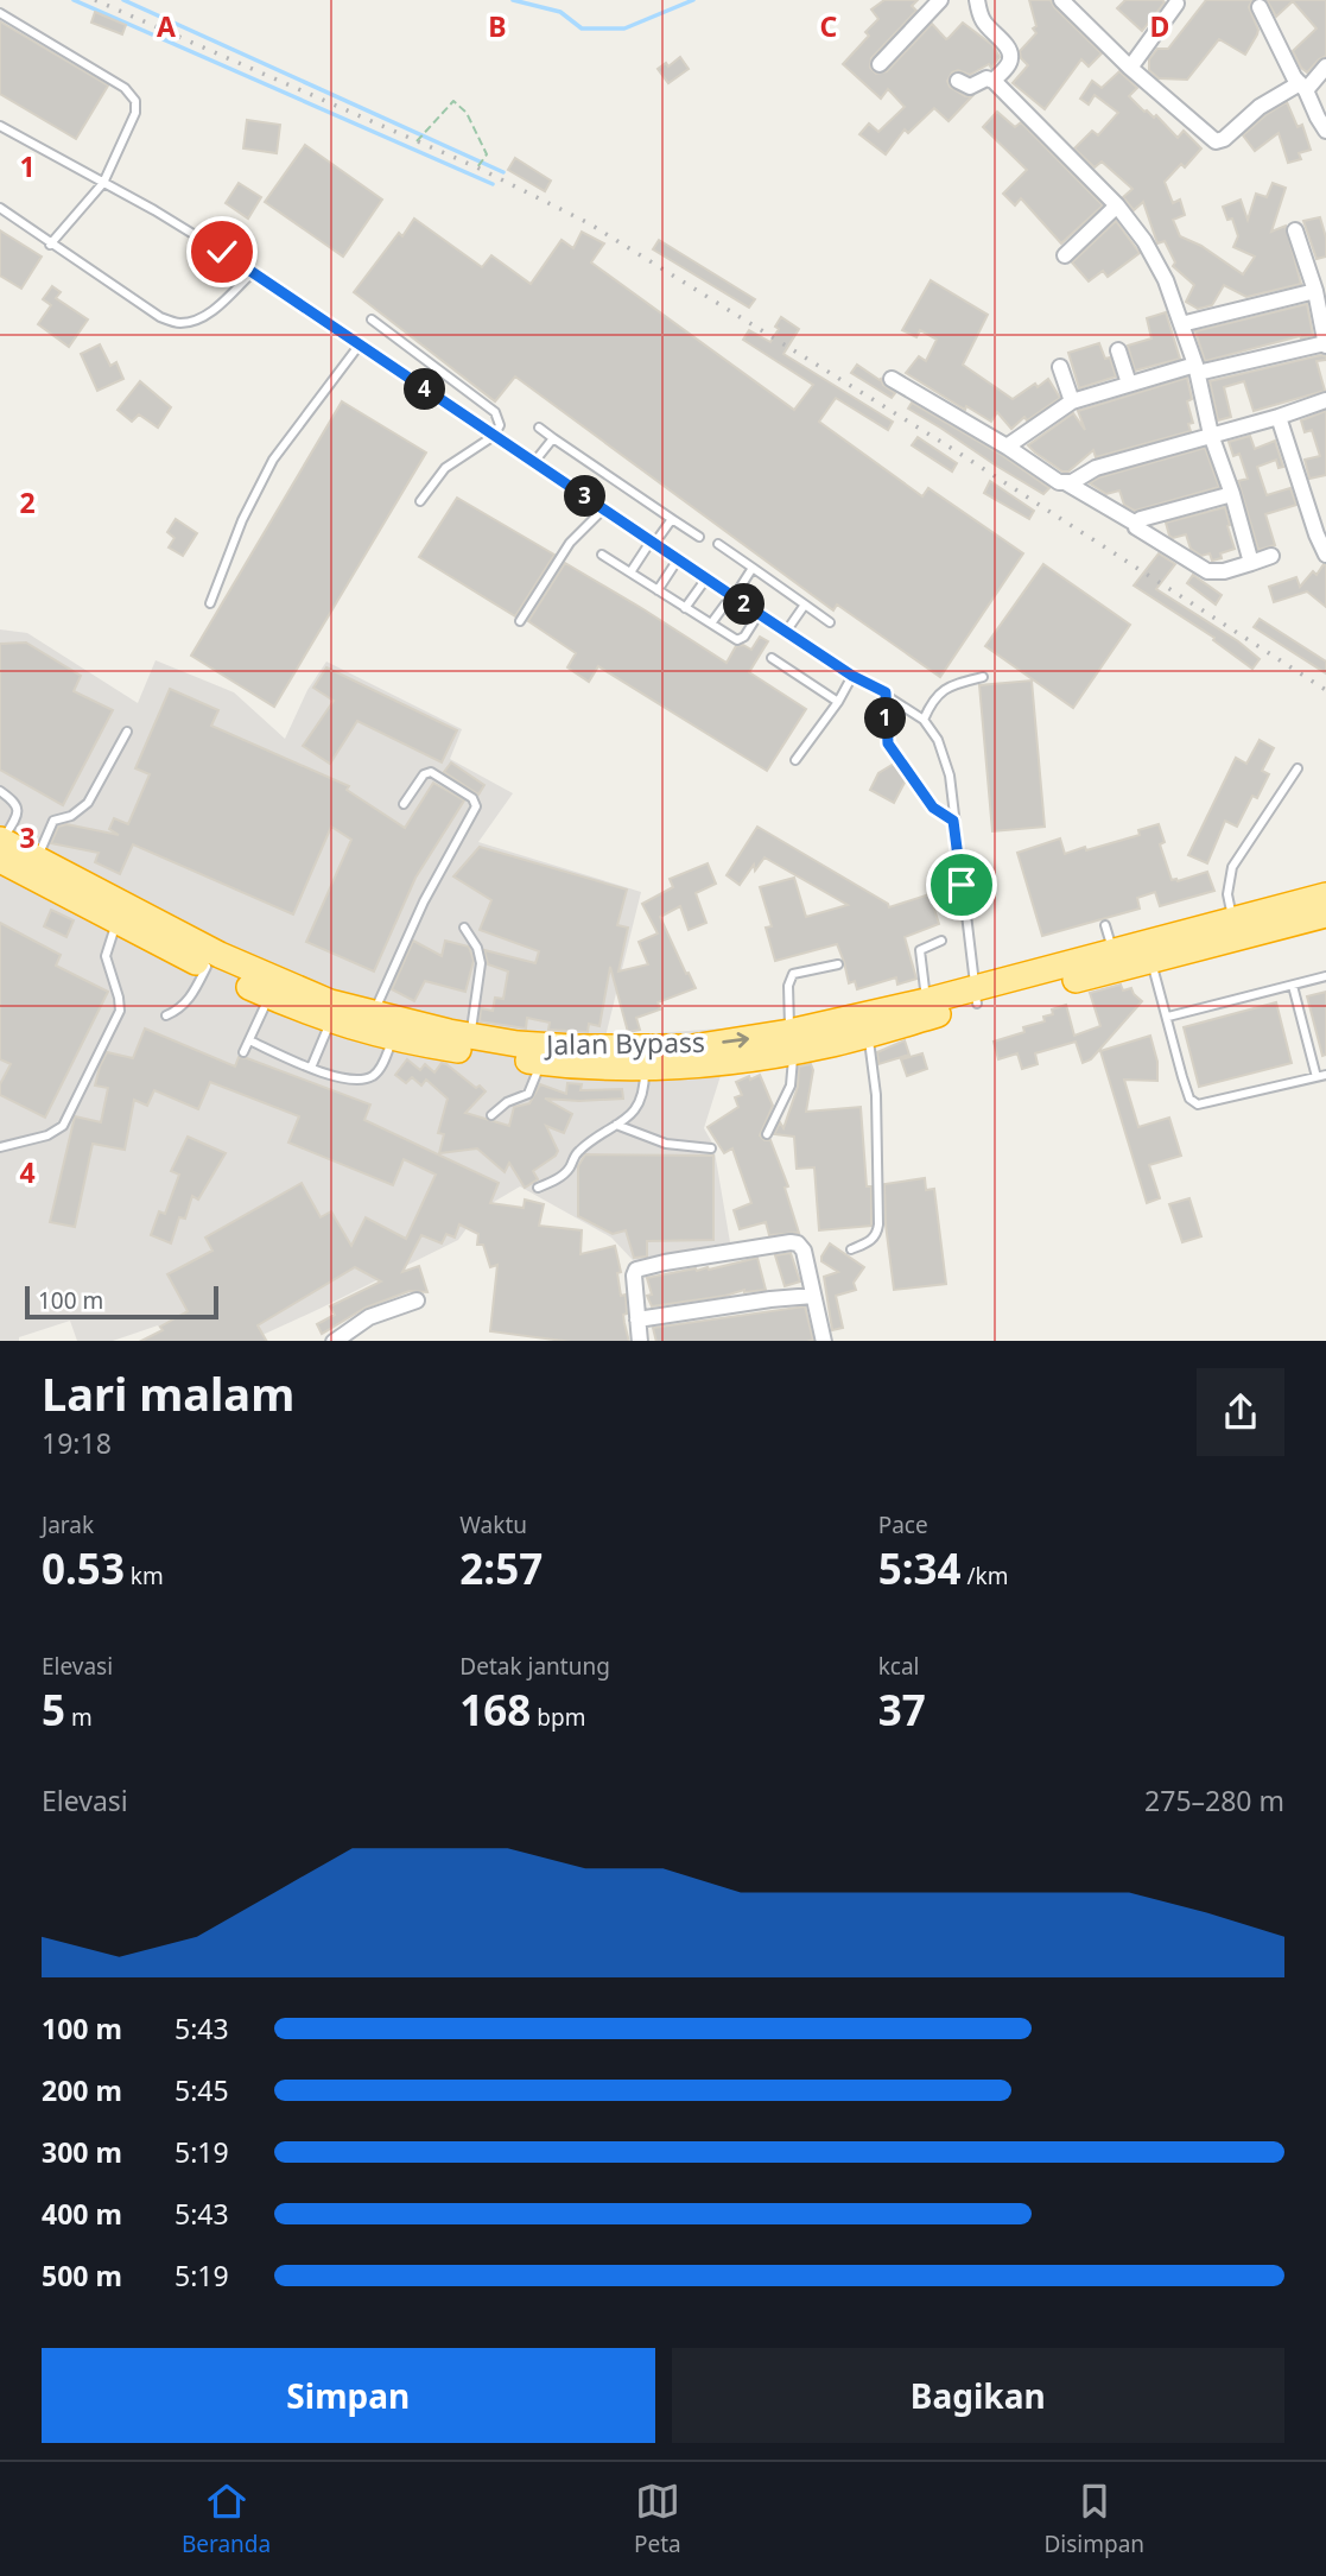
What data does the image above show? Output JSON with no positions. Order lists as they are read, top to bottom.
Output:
{
  "streets": {
    "highway": ["Jalan Bypass"]
  },
  "scale_bar": "100 m",
  "page": {
    "pins": [
      "4",
      "3",
      "2",
      "1"
    ],
    "scale": "100 m",
    "heading": ["Lari malam", "19:18"],
    "stats": [
      ["Jarak", "0.53 km"],
      ["Waktu", "2:57"],
      ["Pace", "5:34 /km"],
      ["Elevasi", "5 m"],
      ["Detak jantung", "168 bpm"],
      ["kcal", "37"]
    ],
    "chart": ["Elevasi", "275–280 m"],
    "list": [
      {
        "name": "100 m",
        "note": "5:43"
      },
      {
        "name": "200 m",
        "note": "5:45"
      },
      {
        "name": "300 m",
        "note": "5:19"
      },
      {
        "name": "400 m",
        "note": "5:43"
      },
      {
        "name": "500 m",
        "note": "5:19"
      }
    ],
    "buttons": ["Simpan", "Bagikan"],
    "tabs": ["Beranda", "Peta", "Disimpan"]
  },
  "grid": {
    "columns": [
      "A",
      "B",
      "C",
      "D"
    ],
    "rows": [
      "1",
      "2",
      "3",
      "4"
    ]
  }
}
